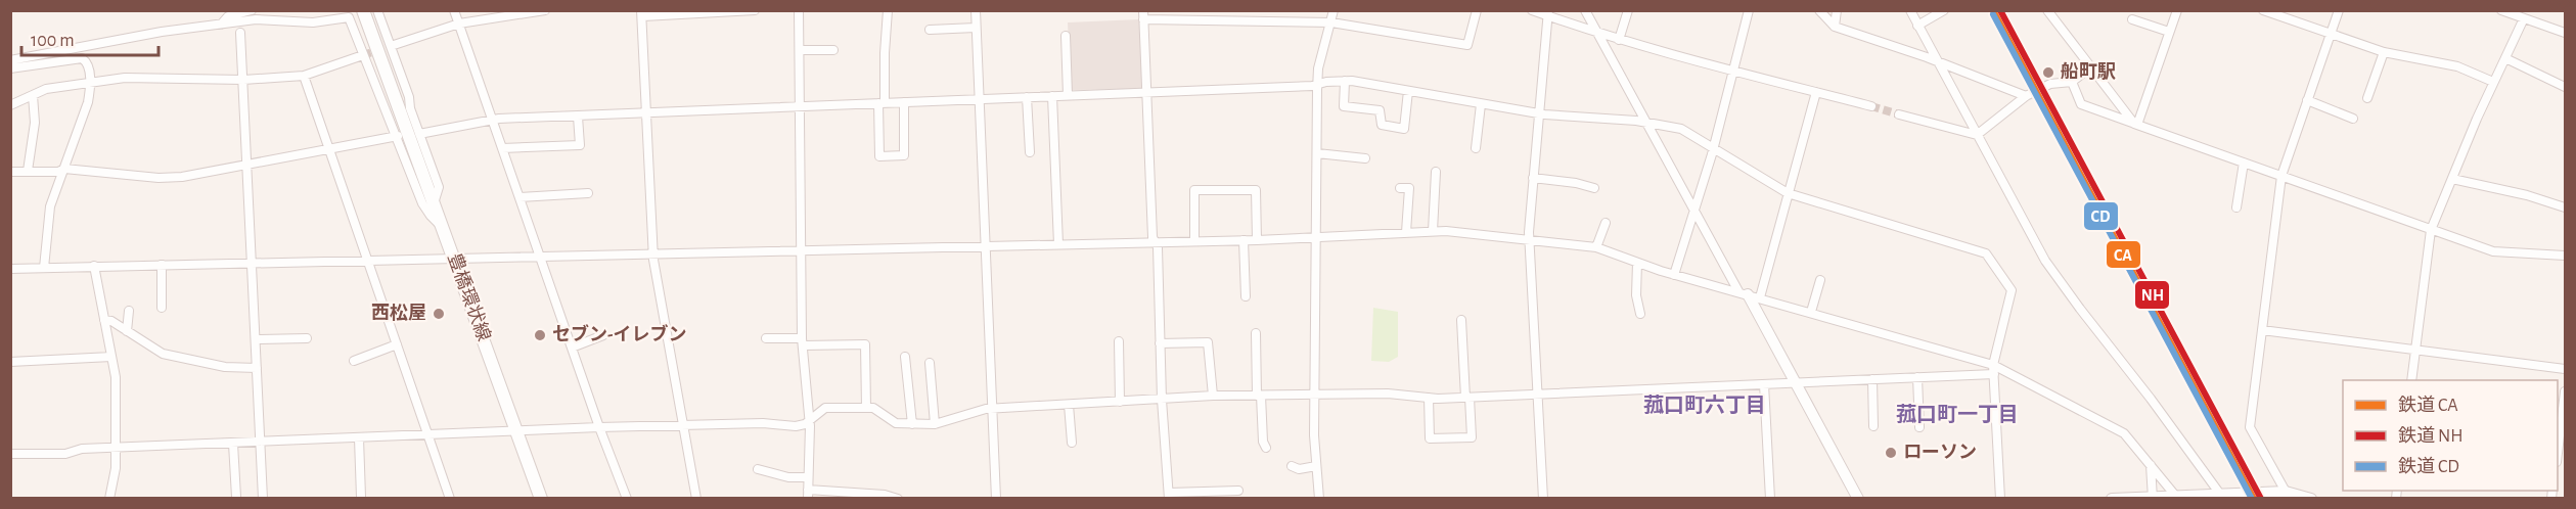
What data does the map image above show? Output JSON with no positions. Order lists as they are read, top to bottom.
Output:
{
  "streets": {
    "main road": ["豊橋環状線"]
  },
  "districts": ["菰口町六丁目", "菰口町一丁目"],
  "places": [
    "船町駅",
    "西松屋",
    "セブン-イレブン",
    "ローソン"
  ],
  "lines": ["rail line CA", "rail line NH", "rail line CD"],
  "legend": ["鉄道 CA", "鉄道 NH", "鉄道 CD"],
  "scale_bar": "100 m"
}
